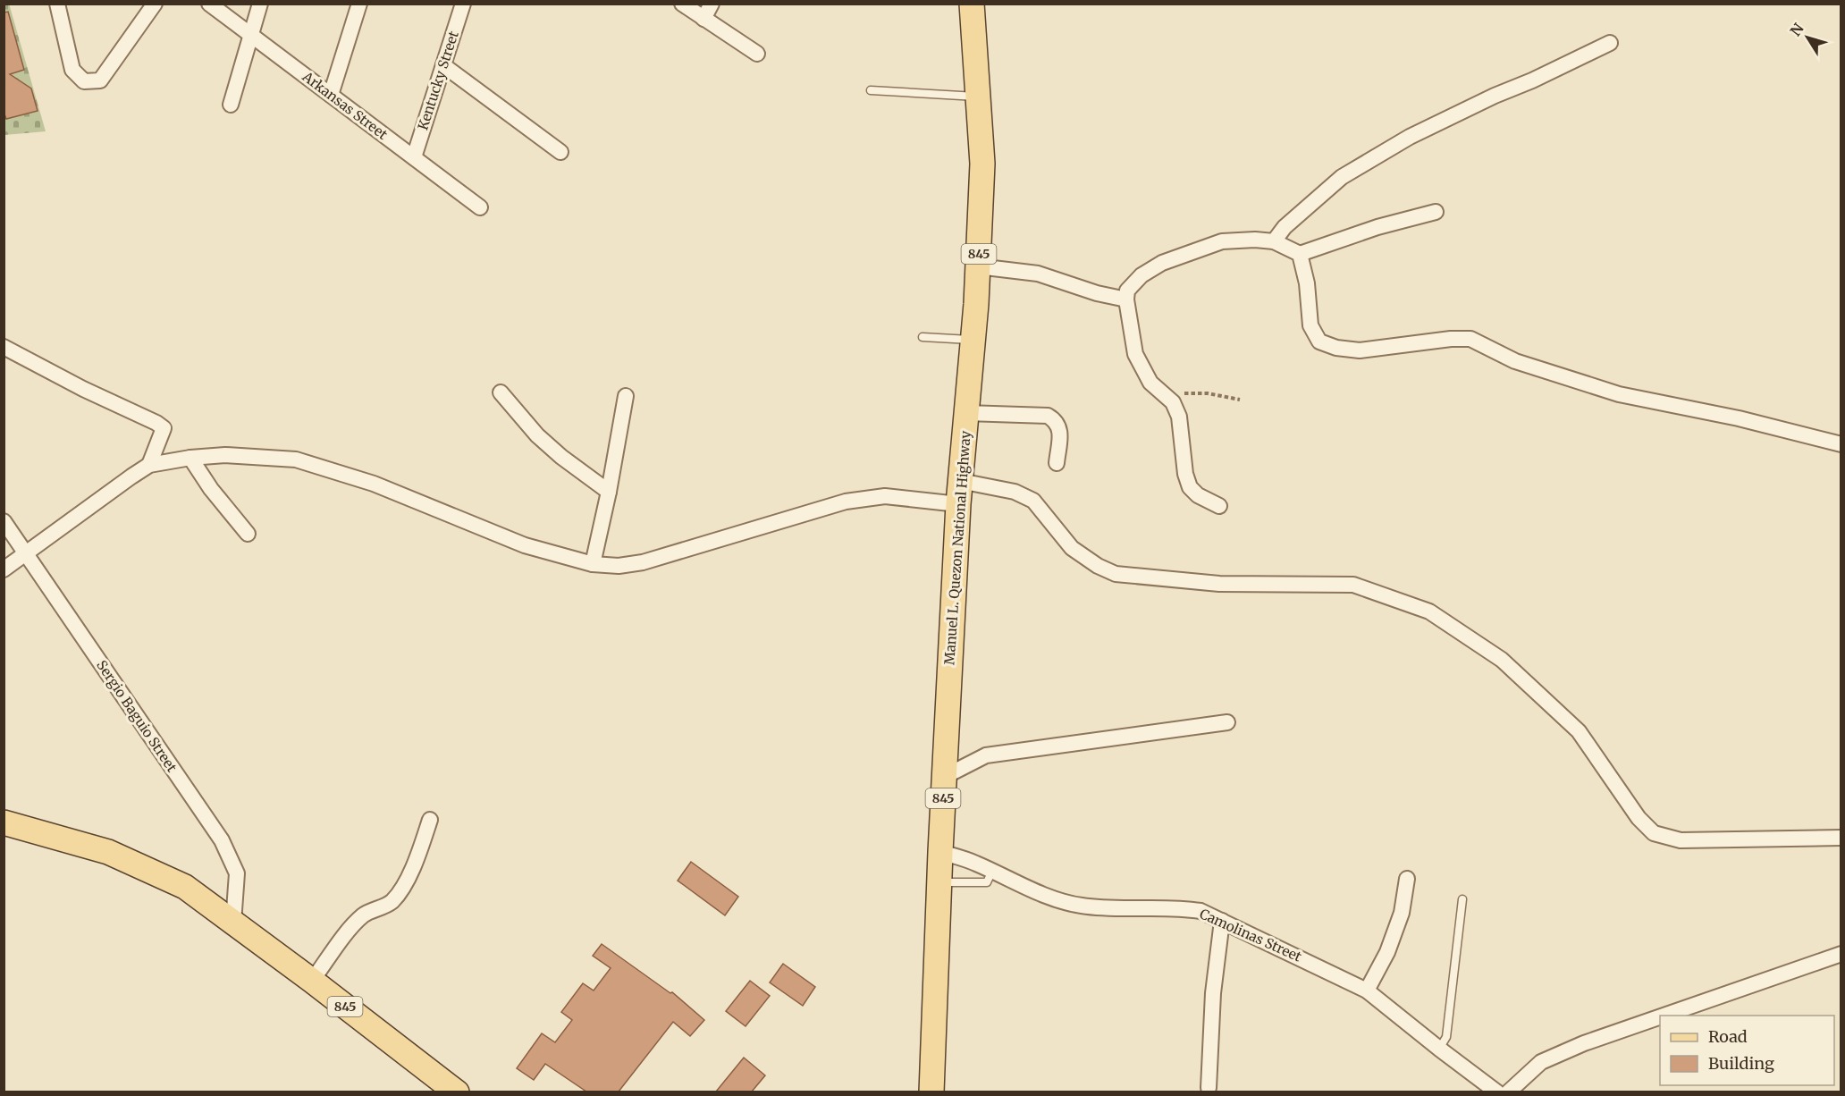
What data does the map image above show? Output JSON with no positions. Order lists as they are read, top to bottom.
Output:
{
  "streets": {
    "main road": ["845", "Manuel L. Quezon National Highway"],
    "street": [
      "Kentucky Street",
      "Arkansas Street",
      "Sergio Baguio Street",
      "Camolinas Street"
    ]
  },
  "crossings": [
    ["Kentucky Street", "Arkansas Street"],
    ["845", "Sergio Baguio Street"],
    ["Manuel L. Quezon National Highway", "Camolinas Street"]
  ],
  "legend": ["Road", "Building"],
  "north": "top left"
}
